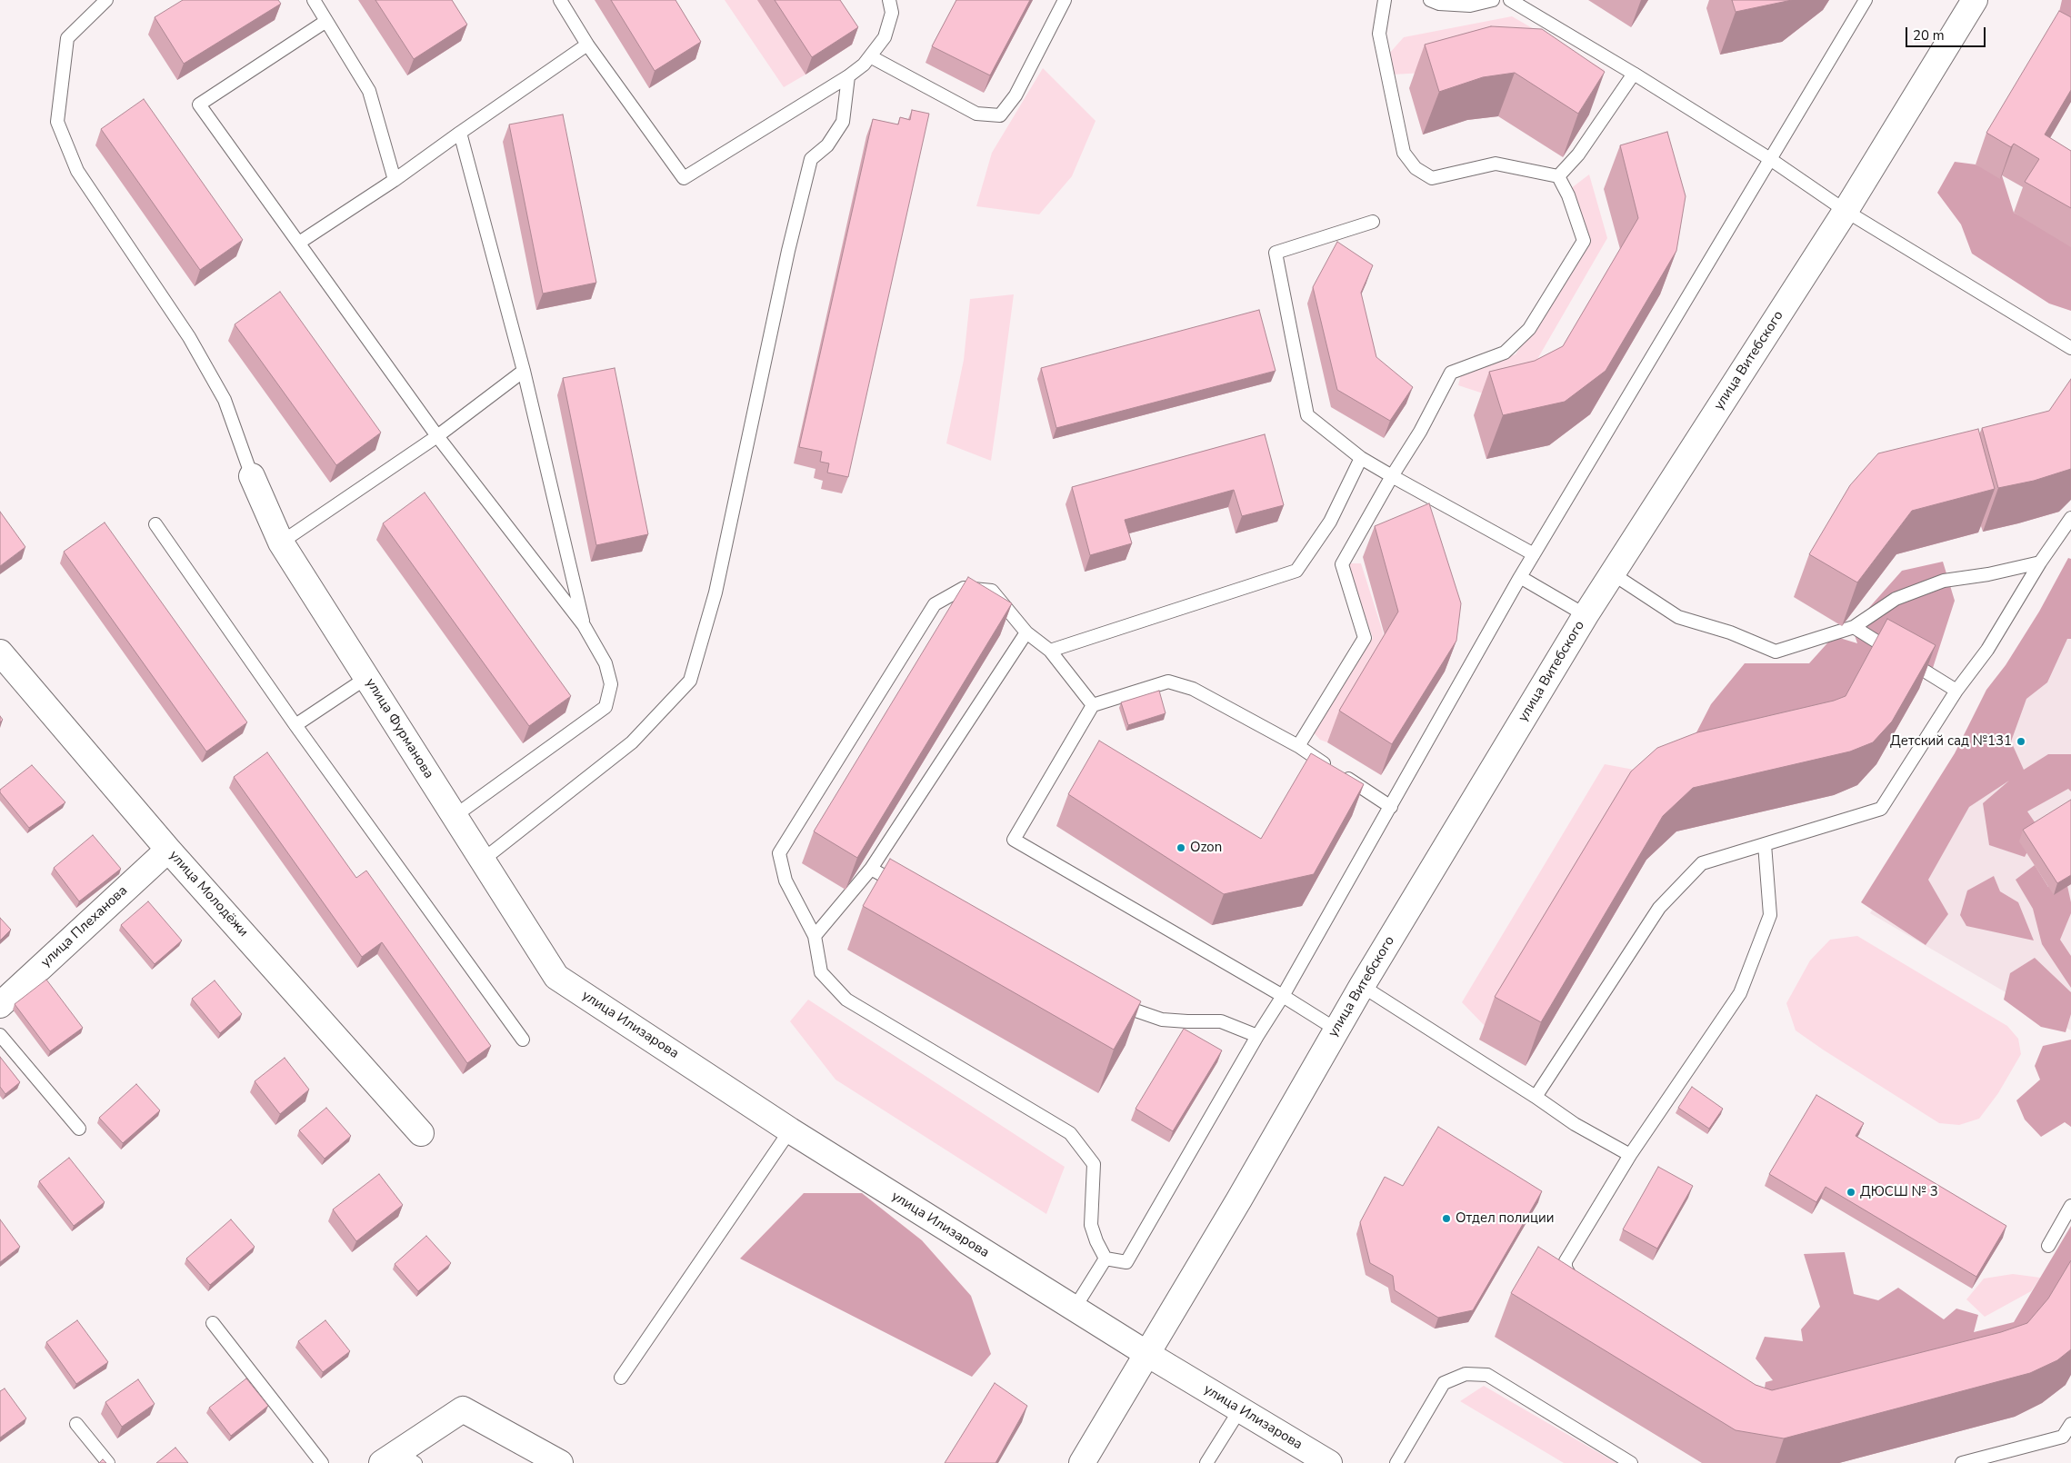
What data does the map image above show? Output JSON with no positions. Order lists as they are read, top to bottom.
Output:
{
  "streets": {
    "street": [
      "улица Витебского",
      "улица Фурманова",
      "улица Молодёжи",
      "улица Плеханова",
      "улица Илизарова"
    ]
  },
  "crossings": [
    ["улица Витебского", "улица Илизарова"],
    ["улица Фурманова", "улица Илизарова"],
    ["улица Молодёжи", "улица Плеханова"]
  ],
  "places": [
    "Детский сад №131",
    "Ozon",
    "ДЮСШ № 3",
    "Отдел полиции"
  ],
  "scale_bar": "20 m"
}
